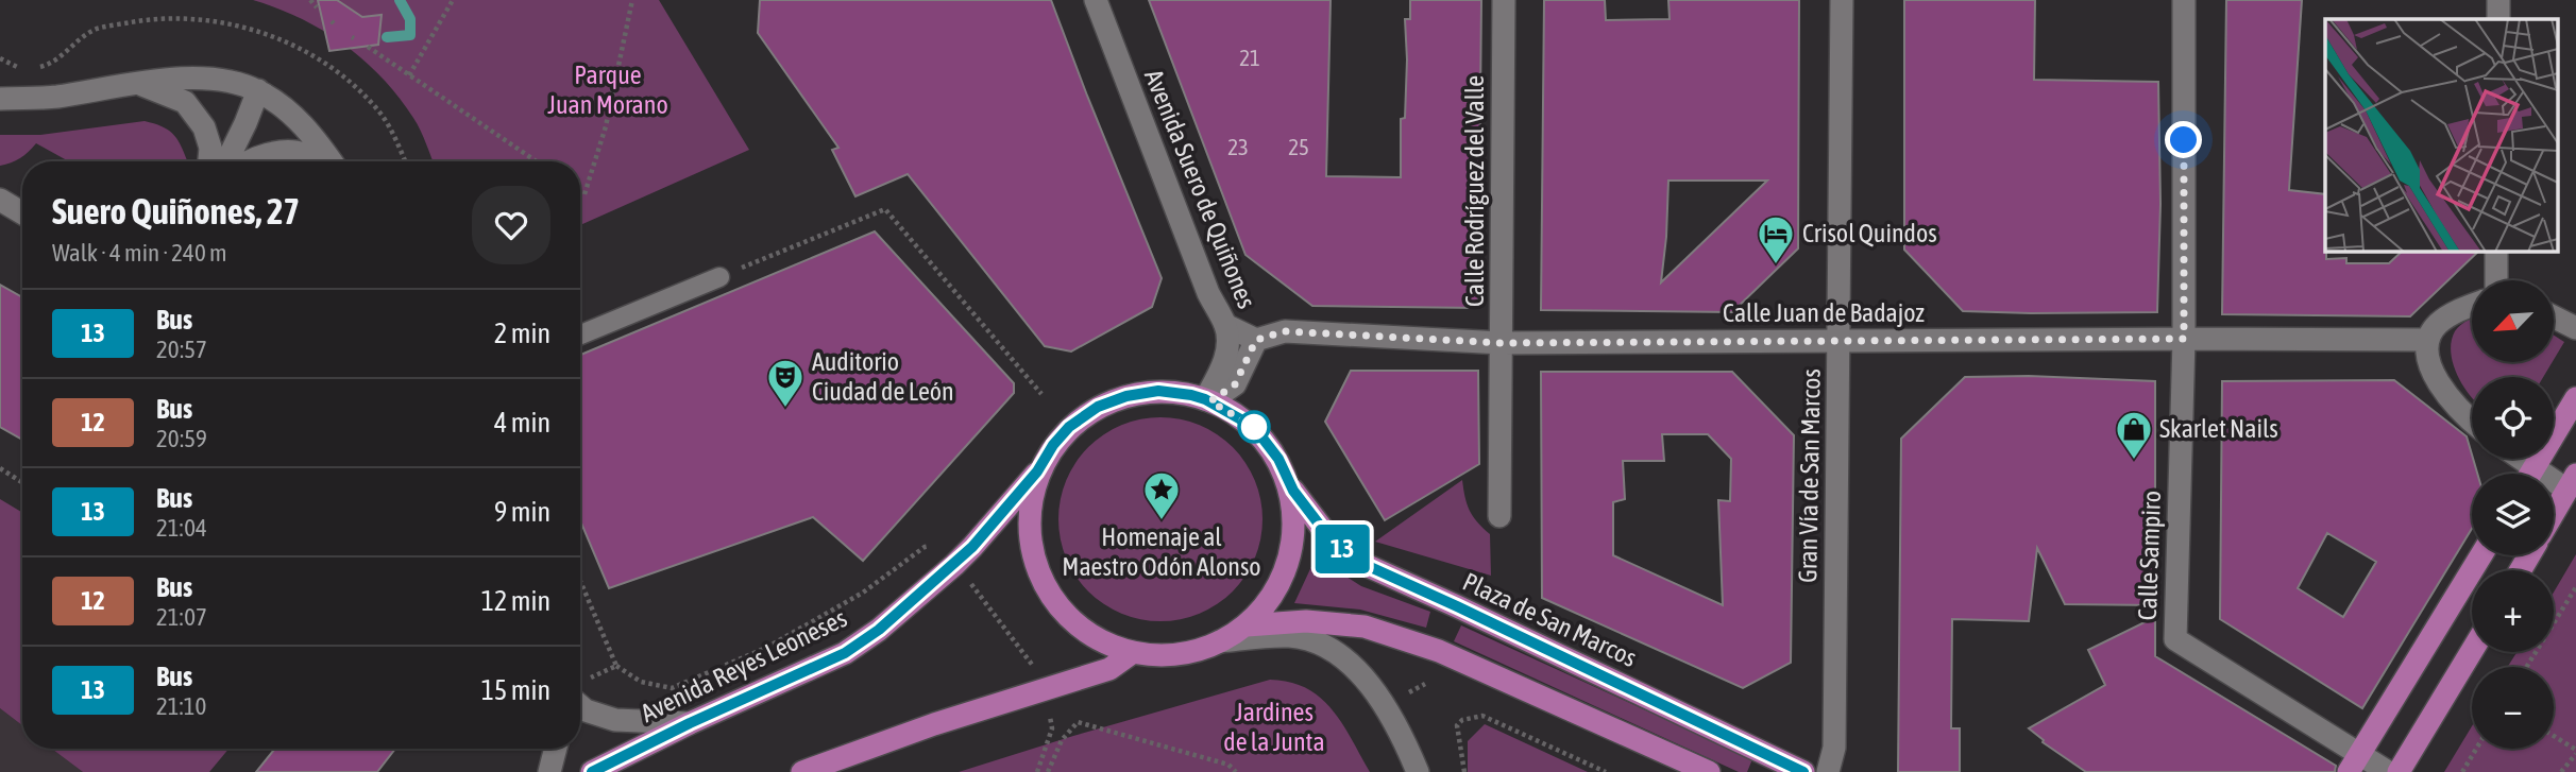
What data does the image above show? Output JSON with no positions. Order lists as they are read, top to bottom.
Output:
{
  "streets": {
    "main road": ["Plaza de San Marcos", "Avenida Reyes Leoneses"],
    "street": [
      "Avenida Suero de Quiñones",
      "Calle Rodríguez del Valle",
      "Calle Juan de Badajoz",
      "Gran Vía de San Marcos",
      "Calle Sampiro"
    ]
  },
  "crossings": [
    ["Avenida Suero de Quiñones", "Calle Juan de Badajoz"],
    ["Avenida Suero de Quiñones", "Plaza de San Marcos"],
    ["Avenida Suero de Quiñones", "Avenida Reyes Leoneses"],
    ["Calle Rodríguez del Valle", "Calle Juan de Badajoz"],
    ["Calle Juan de Badajoz", "Gran Vía de San Marcos"],
    ["Calle Juan de Badajoz", "Calle Sampiro"],
    ["Plaza de San Marcos", "Avenida Reyes Leoneses"]
  ],
  "parks": ["Parque Juan Morano", "Jardines de la Junta"],
  "places": {
    "hotel": ["Crisol Quindos"],
    "theatre": ["Auditorio Ciudad de León"],
    "shop": ["Skarlet Nails"],
    "place": ["Homenaje al Maestro Odón Alonso"]
  },
  "lines": ["bus line 13"],
  "house_numbers": ["21", "23", "25"],
  "north": "bottom left",
  "page": {
    "on_map": "13",
    "heading": ["Suero Quiñones, 27", "Walk · 4 min · 240 m"],
    "map_buttons": ["+", "−"],
    "list": [
      {
        "mark": "13",
        "name": "Bus",
        "note": "20:57",
        "value": "2 min"
      },
      {
        "mark": "12",
        "name": "Bus",
        "note": "20:59",
        "value": "4 min"
      },
      {
        "mark": "13",
        "name": "Bus",
        "note": "21:04",
        "value": "9 min"
      },
      {
        "mark": "12",
        "name": "Bus",
        "note": "21:07",
        "value": "12 min"
      },
      {
        "mark": "13",
        "name": "Bus",
        "note": "21:10",
        "value": "15 min"
      }
    ]
  }
}
